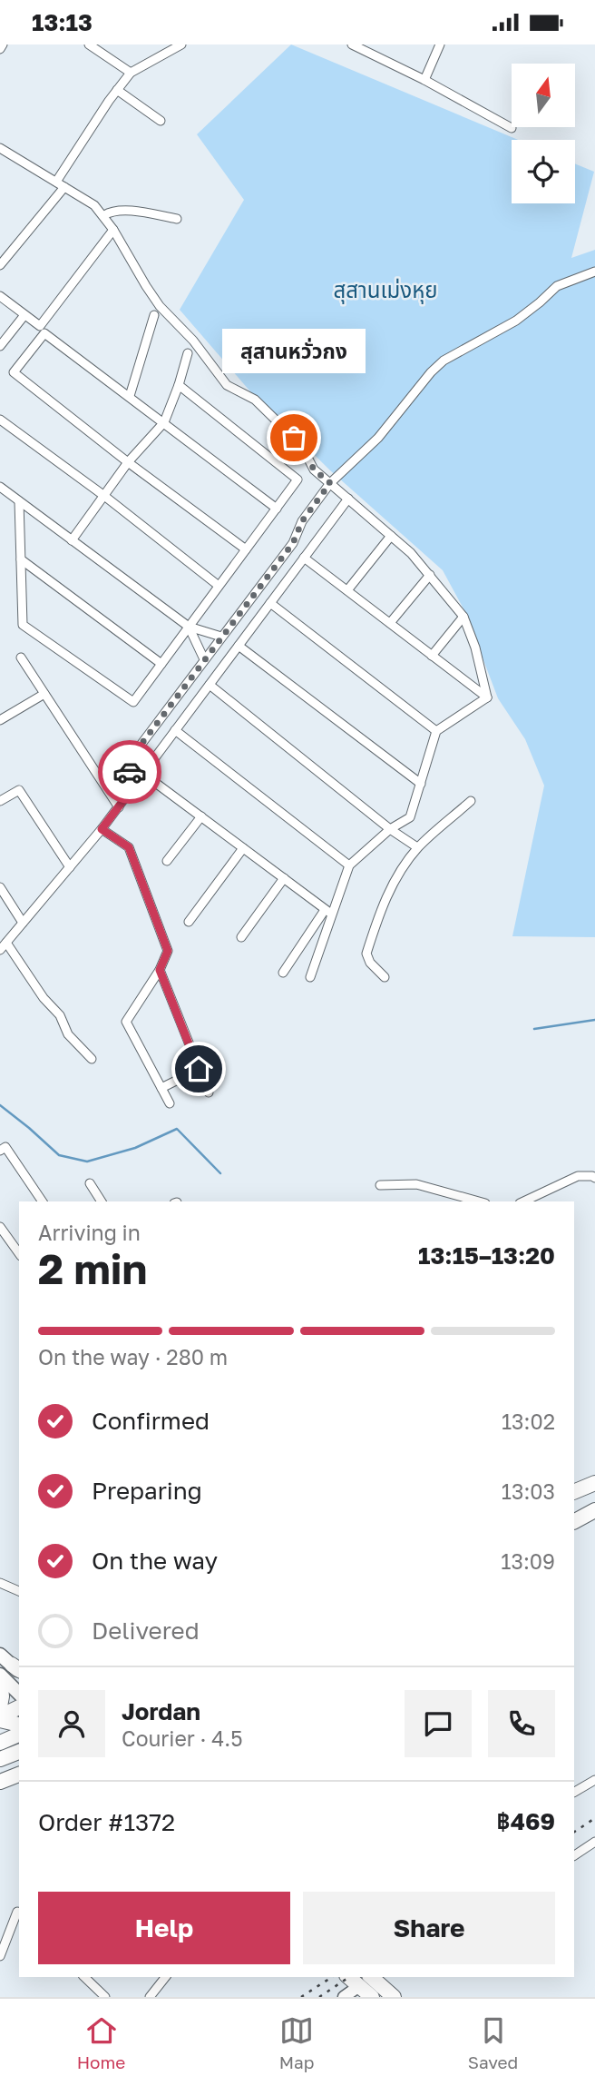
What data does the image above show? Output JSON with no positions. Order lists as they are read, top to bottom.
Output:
{
  "parks": ["สุสานเม่งหุย"],
  "places": ["สุสานหวั่วกง"],
  "north": "top",
  "page": {
    "status": "13:13",
    "bubble": "สุสานหวั่วกง",
    "heading": ["2 min", "Arriving in", "13:15–13:20"],
    "panel": [
      "Jordan",
      "Courier · 4.5",
      "Order #1372",
      "฿469"
    ],
    "bar": "On the way · 280 m",
    "list": [
      ["Confirmed", "13:02"],
      ["Preparing", "13:03"],
      ["On the way", "13:09"],
      "Delivered"
    ],
    "buttons": ["Help", "Share"],
    "tabs": ["Home", "Map", "Saved"]
  }
}
